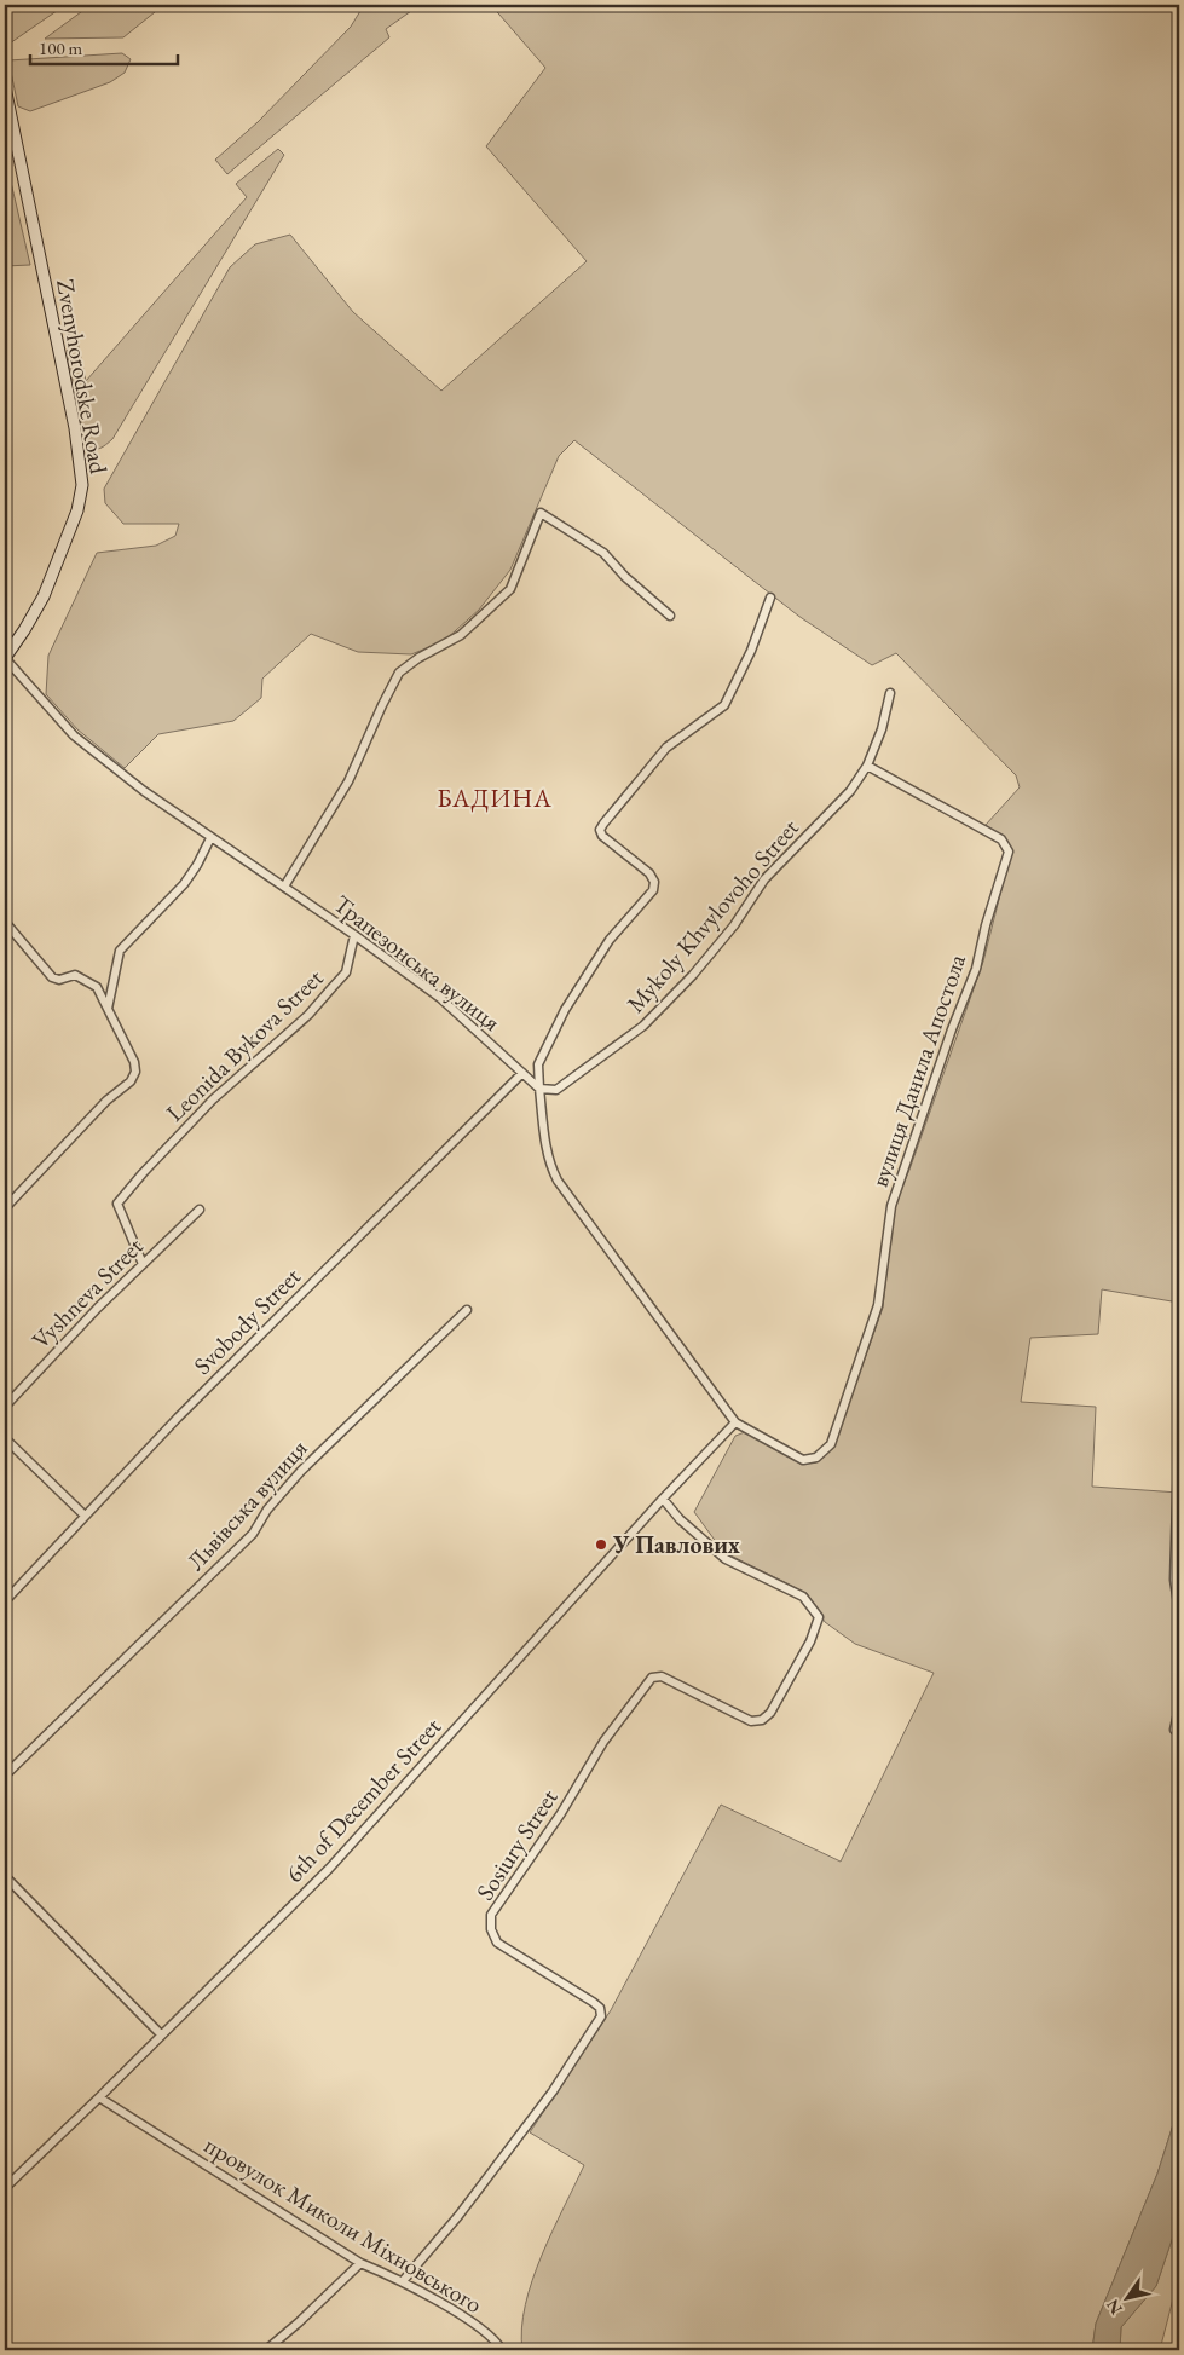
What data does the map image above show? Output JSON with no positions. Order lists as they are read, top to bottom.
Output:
{
  "streets": {
    "main road": ["Zvenyhorodske Road"],
    "street": [
      "Mykoly Khvylovoho Street",
      "Трапезонська вулиця",
      "Leonida Bykova Street",
      "вулиця Данила Апостола",
      "Vyshneva Street",
      "Svobody Street",
      "Львівська вулиця",
      "6th of December Street",
      "Sosiury Street",
      "провулок Миколи Міхновського"
    ]
  },
  "crossings": [
    ["Zvenyhorodske Road", "Трапезонська вулиця"],
    ["Mykoly Khvylovoho Street", "Трапезонська вулиця"],
    ["Mykoly Khvylovoho Street", "вулиця Данила Апостола"],
    ["Трапезонська вулиця", "Leonida Bykova Street"],
    ["Трапезонська вулиця", "Svobody Street"],
    ["Leonida Bykova Street", "Vyshneva Street"],
    ["вулиця Данила Апостола", "6th of December Street"],
    ["6th of December Street", "Sosiury Street"],
    ["6th of December Street", "провулок Миколи Міхновського"],
    ["Sosiury Street", "провулок Миколи Міхновського"]
  ],
  "districts": ["БАДИНА"],
  "places": ["У Павлових"],
  "scale_bar": "100 m",
  "north": "bottom left"
}
